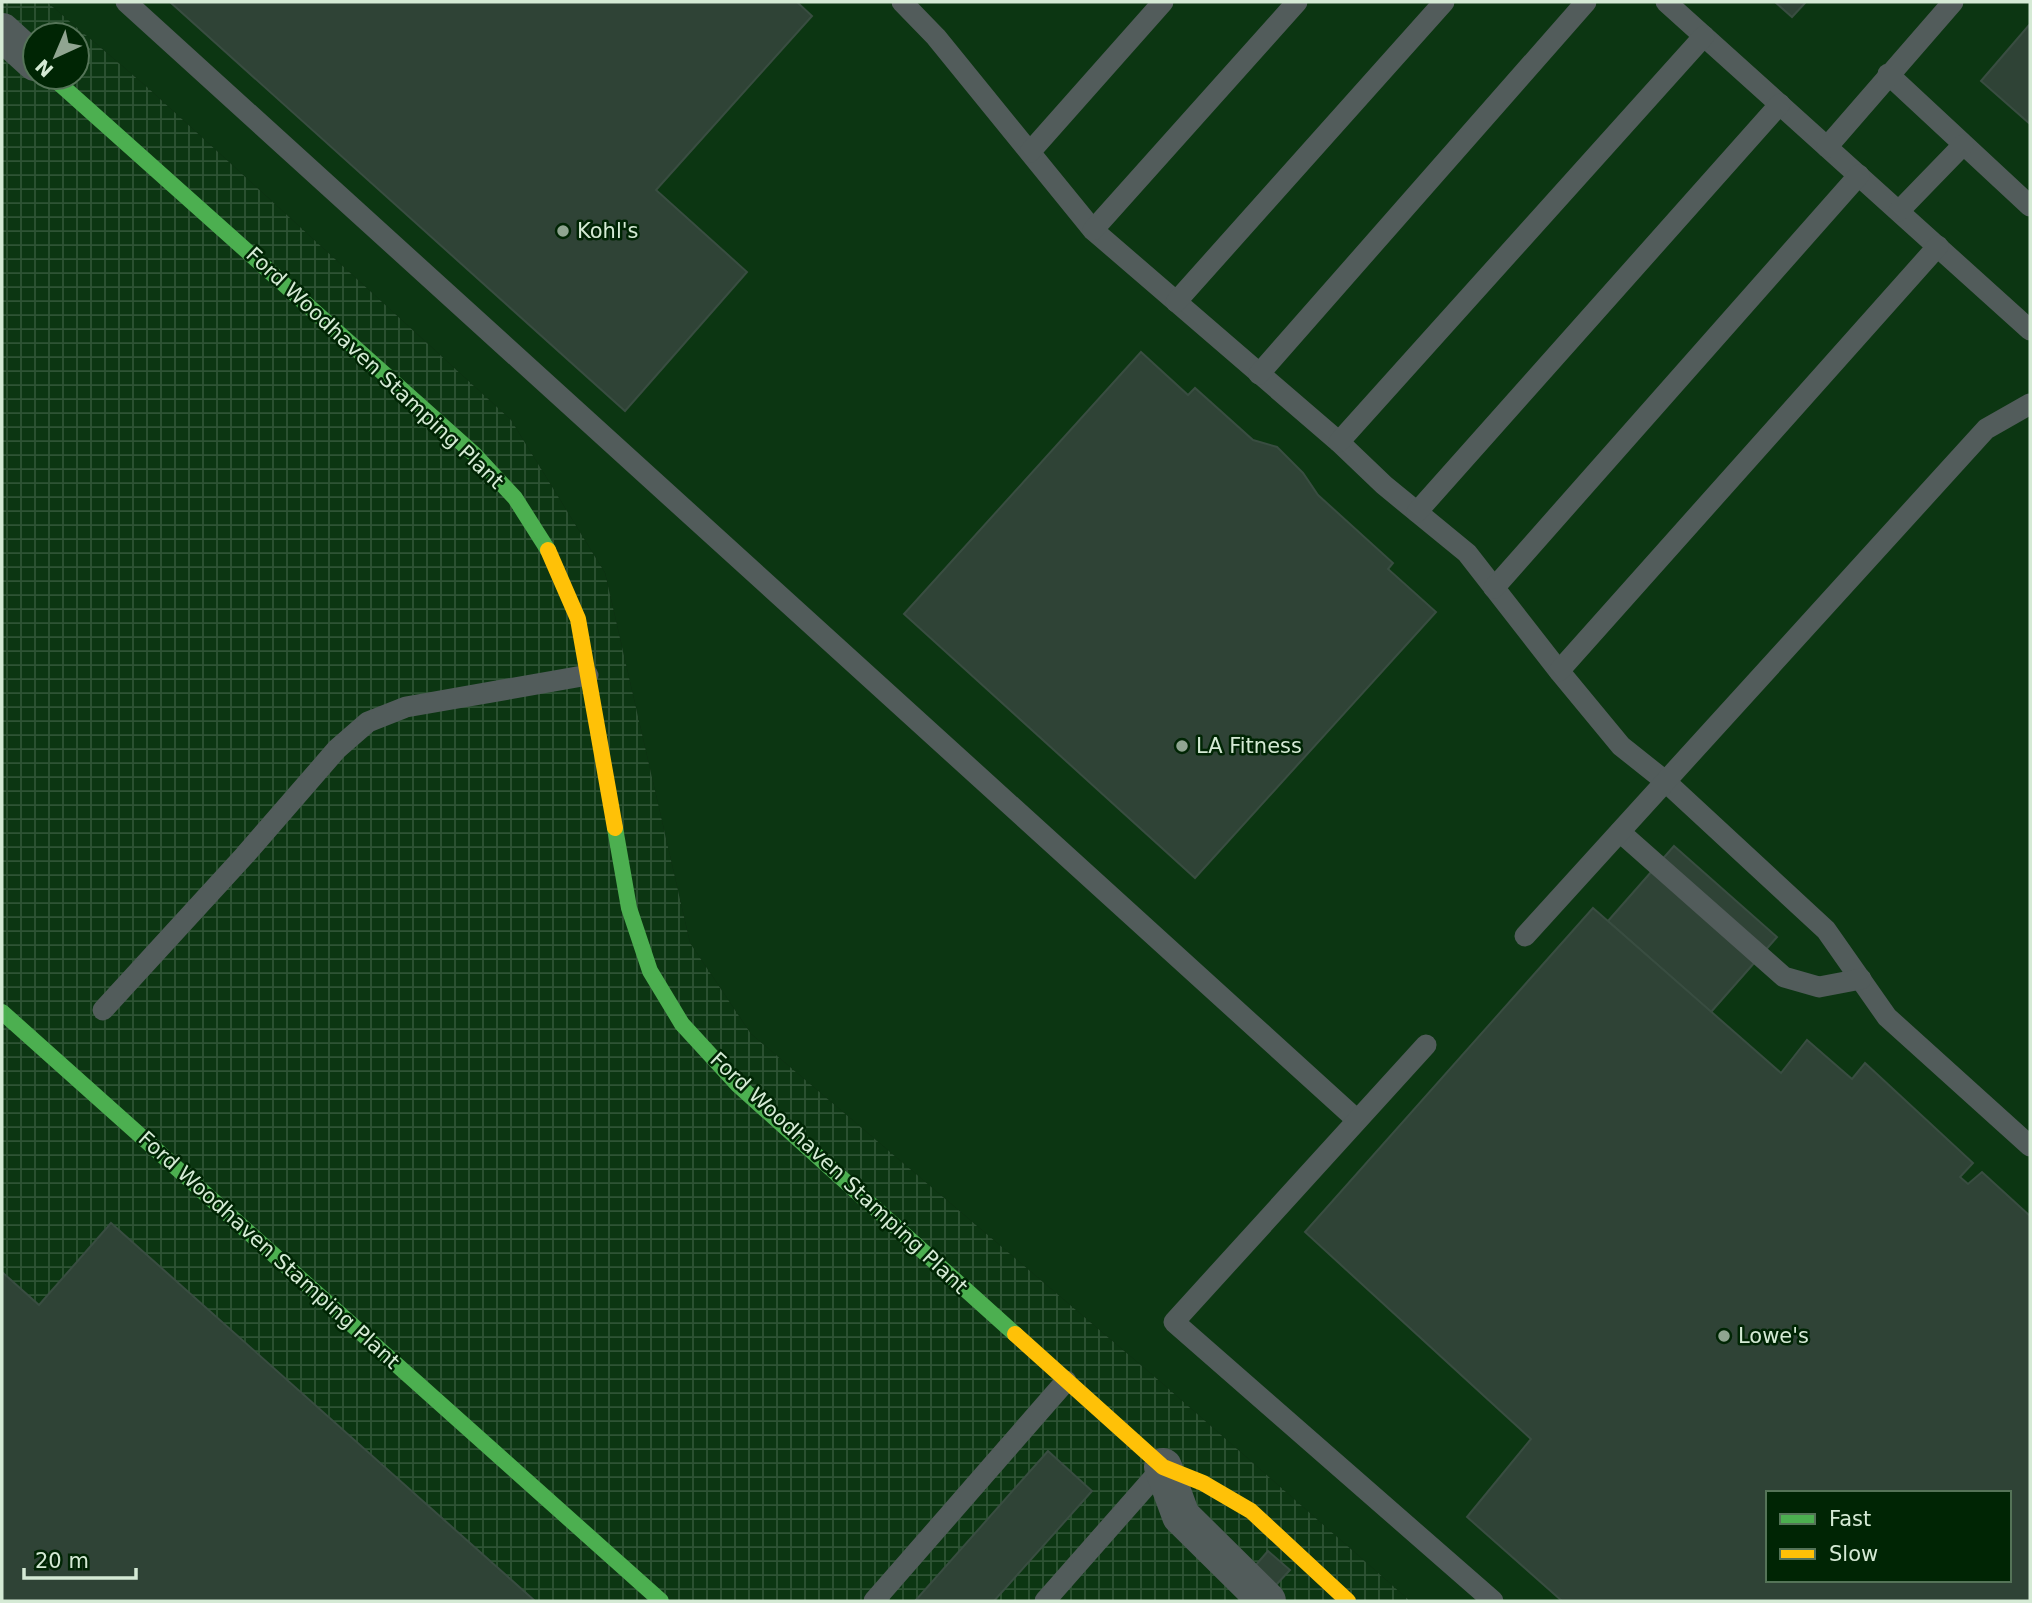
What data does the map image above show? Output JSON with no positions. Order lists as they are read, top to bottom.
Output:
{
  "streets": {
    "street": ["Ford Woodhaven Stamping Plant"]
  },
  "places": ["Kohl's", "LA Fitness", "Lowe's"],
  "legend": ["Fast", "Slow"],
  "scale_bar": "20 m",
  "north": "bottom left"
}
